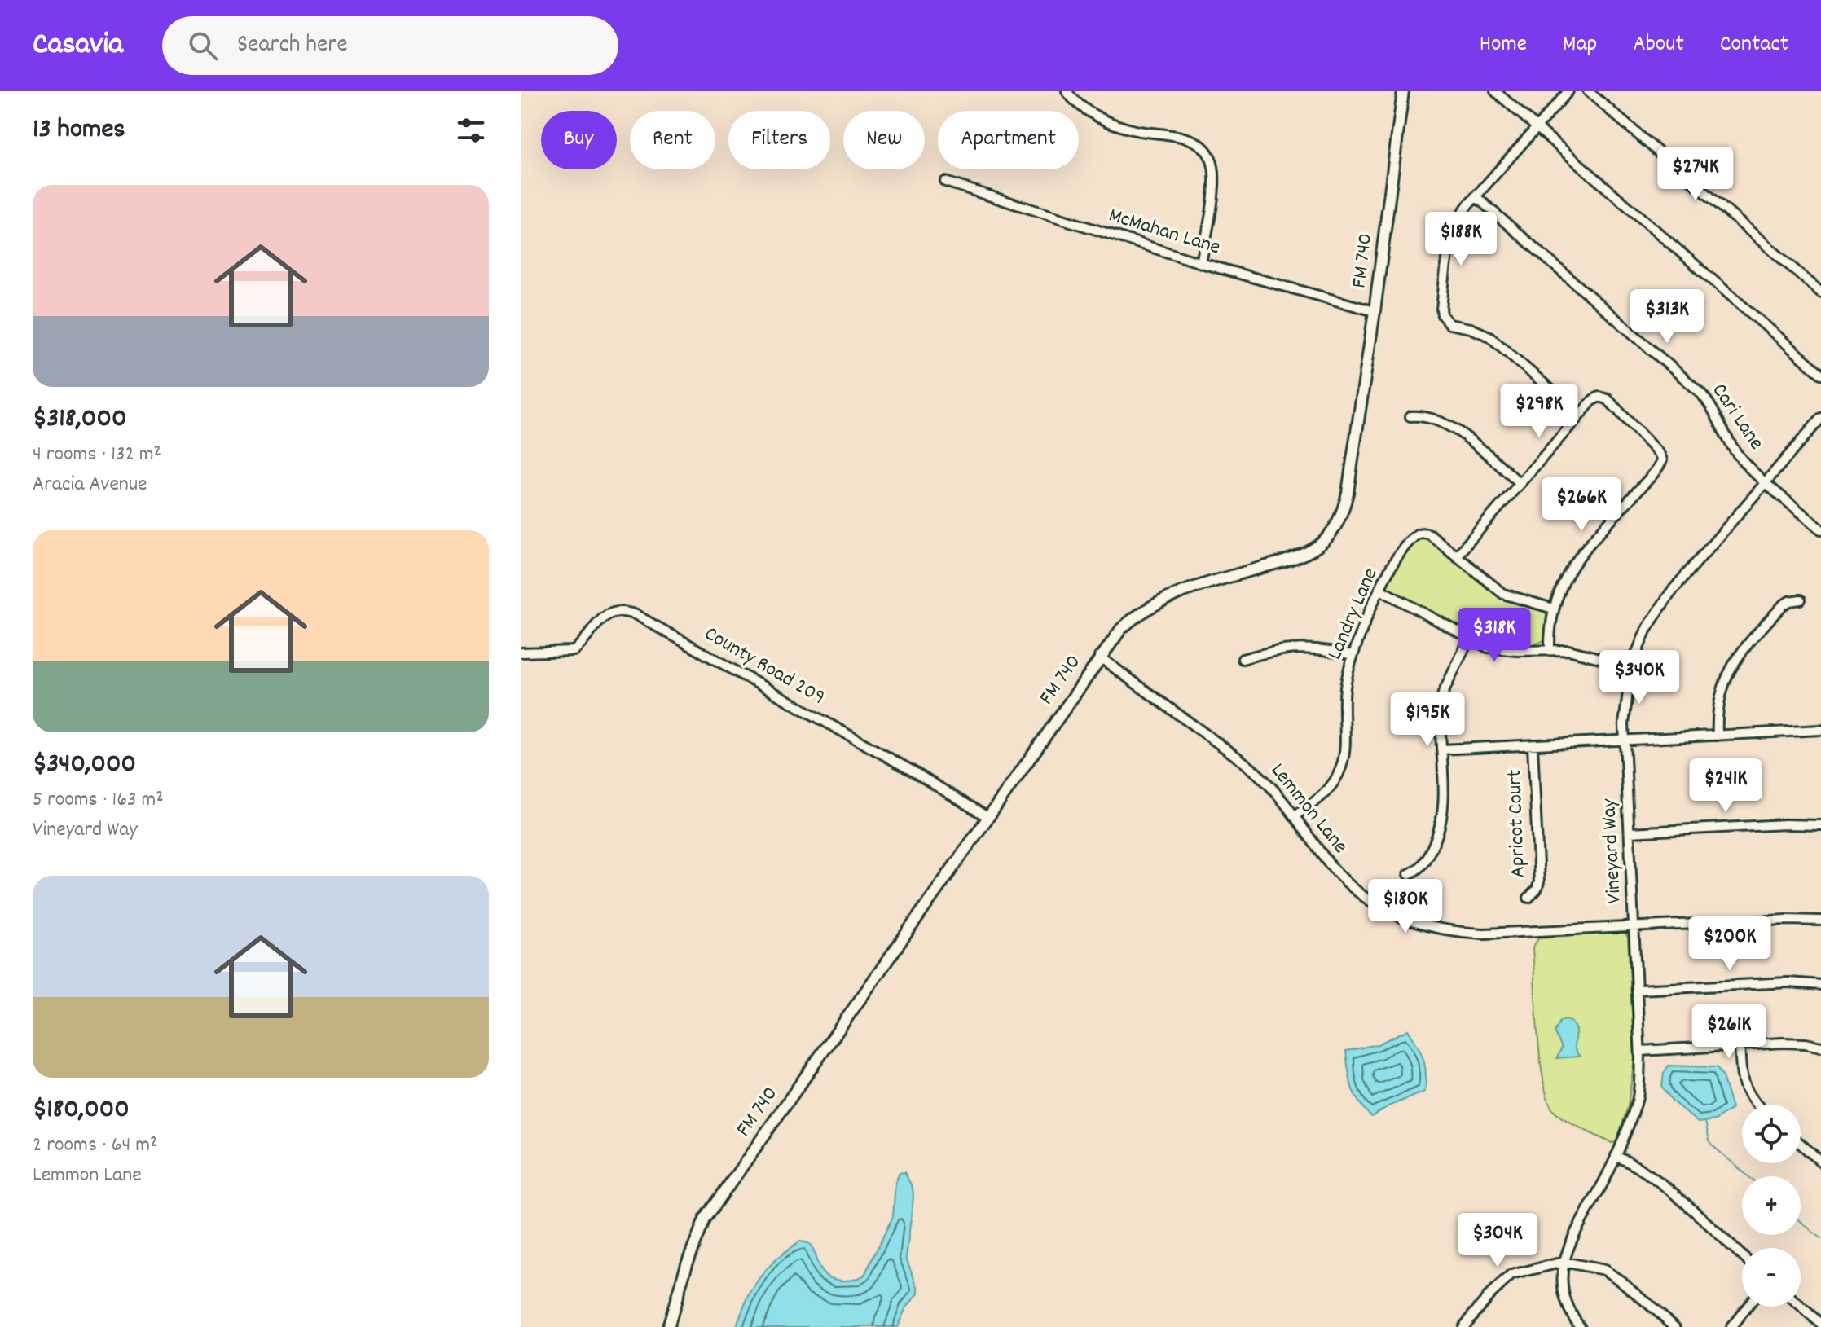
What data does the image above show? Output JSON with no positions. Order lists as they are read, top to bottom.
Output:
{
  "streets": {
    "main road": ["FM 740"],
    "street": [
      "McMahan Lane",
      "Cari Lane",
      "Landry Lane",
      "County Road 209",
      "Lemmon Lane",
      "Apricot Court",
      "Vineyard Way"
    ]
  },
  "crossings": [
    ["McMahan Lane", "FM 740"],
    ["FM 740", "County Road 209"],
    ["FM 740", "Lemmon Lane"],
    ["Cari Lane", "Vineyard Way"],
    ["Landry Lane", "Lemmon Lane"],
    ["Lemmon Lane", "Vineyard Way"]
  ],
  "page": {
    "header": "Casavia",
    "search": "Search here",
    "nav": [
      "Home",
      "Map",
      "About",
      "Contact"
    ],
    "heading": "13 homes",
    "chip": [
      "Buy",
      "Rent",
      "Filters",
      "New",
      "Apartment"
    ],
    "price": [
      "$274K",
      "$188K",
      "$313K",
      "$298K",
      "$266K",
      "$318K",
      "$340K",
      "$195K",
      "$241K",
      "$180K",
      "$200K",
      "$261K",
      "$304K"
    ],
    "list": [
      {
        "name": "$318,000",
        "note": "4 rooms · 132 m² · Aracia Avenue"
      },
      {
        "name": "$340,000",
        "note": "5 rooms · 163 m² · Vineyard Way"
      },
      {
        "name": "$180,000",
        "note": "2 rooms · 64 m² · Lemmon Lane"
      }
    ],
    "map_buttons": ["+", "−"]
  }
}
